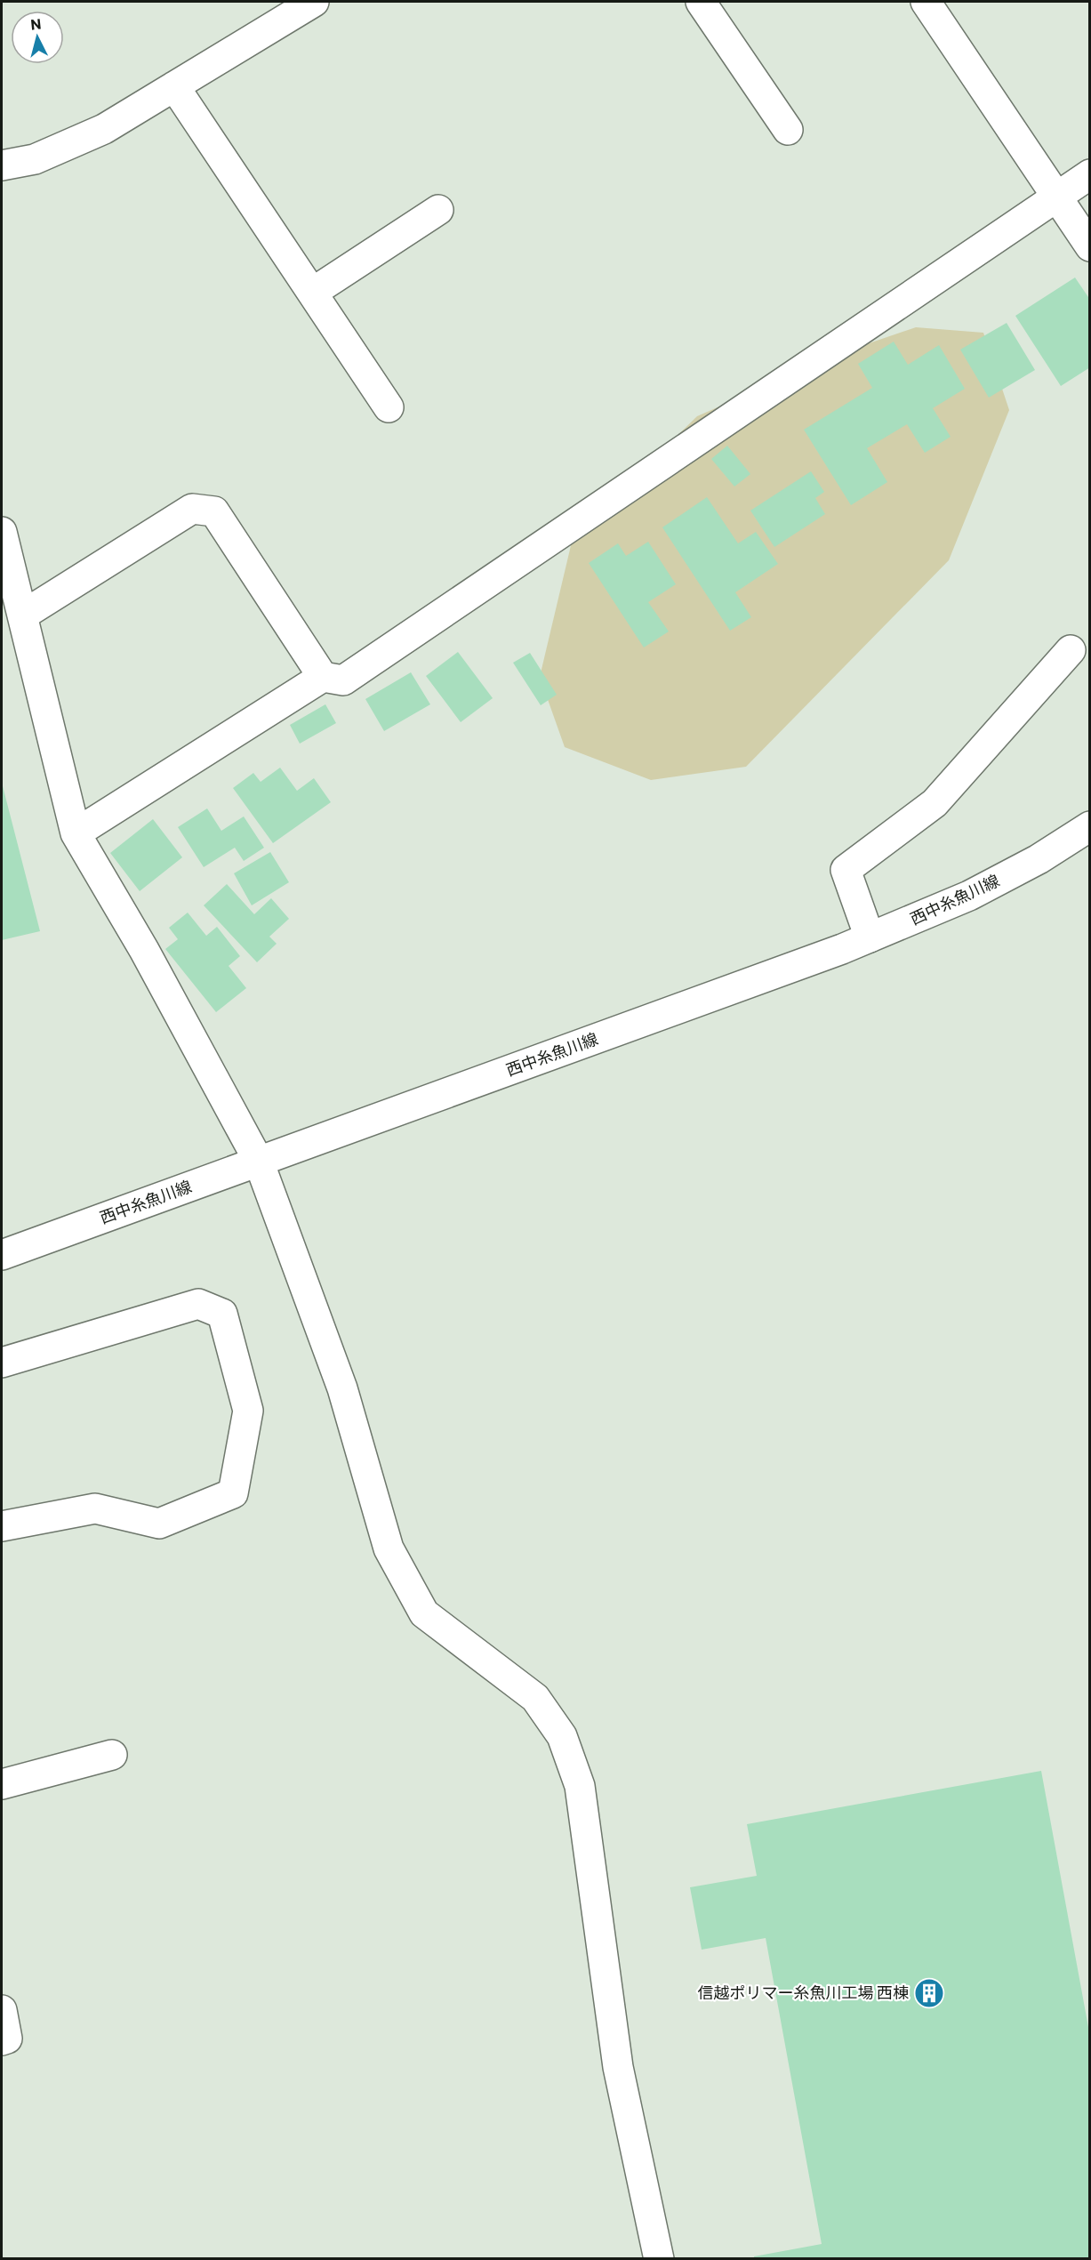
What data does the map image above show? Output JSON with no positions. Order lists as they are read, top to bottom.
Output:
{
  "streets": {
    "street": ["西中糸魚川線"]
  },
  "places": {
    "building": ["信越ポリマー糸魚川工場 西棟"]
  },
  "north": "top"
}
